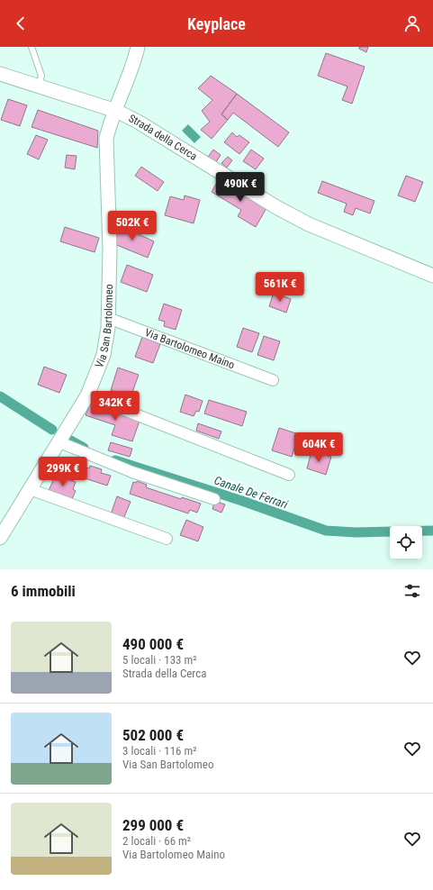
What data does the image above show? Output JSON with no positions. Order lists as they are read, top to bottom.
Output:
{
  "streets": {
    "street": ["Strada della Cerca", "Via San Bartolomeo", "Via Bartolomeo Maino"]
  },
  "crossings": [
    ["Strada della Cerca", "Via San Bartolomeo"],
    ["Via San Bartolomeo", "Via Bartolomeo Maino"]
  ],
  "water": ["Canale De Ferrari"],
  "page": {
    "header": "Keyplace",
    "price": [
      "490K €",
      "502K €",
      "561K €",
      "342K €",
      "604K €",
      "299K €"
    ],
    "heading": "6 immobili",
    "list": [
      {
        "name": "490 000 €",
        "note": "5 locali · 133 m² · Strada della Cerca"
      },
      {
        "name": "502 000 €",
        "note": "3 locali · 116 m² · Via San Bartolomeo"
      },
      {
        "name": "299 000 €",
        "note": "2 locali · 66 m² · Via Bartolomeo Maino"
      }
    ]
  }
}
